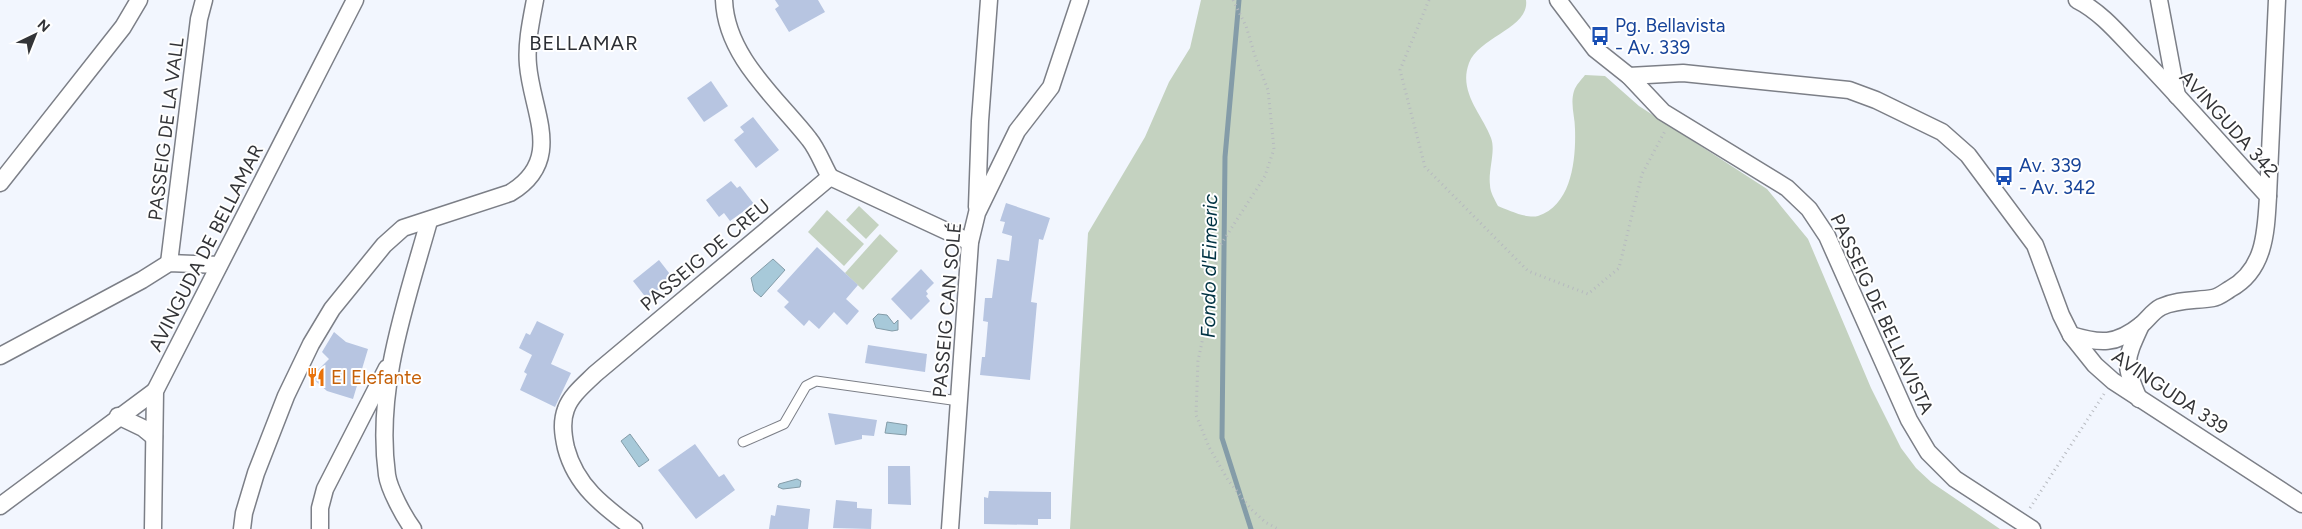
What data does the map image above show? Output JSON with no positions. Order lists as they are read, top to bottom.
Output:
{
  "streets": {
    "street": [
      "AVINGUDA 342",
      "PASSEIG DE LA VALL",
      "AVINGUDA DE BELLAMAR",
      "PASSEIG DE CREU",
      "PASSEIG CAN SOLÉ",
      "PASSEIG DE BELLAVISTA",
      "AVINGUDA 339"
    ]
  },
  "crossings": [
    ["AVINGUDA 342", "AVINGUDA 339"],
    ["PASSEIG DE BELLAVISTA", "AVINGUDA 339"]
  ],
  "districts": ["BELLAMAR"],
  "water": ["Fondo d'Eimeric"],
  "places": {
    "bus stop": ["Pg. Bellavista - Av. 339", "Av. 339 - Av. 342"],
    "restaurant": ["El Elefante"]
  },
  "north": "top right"
}
